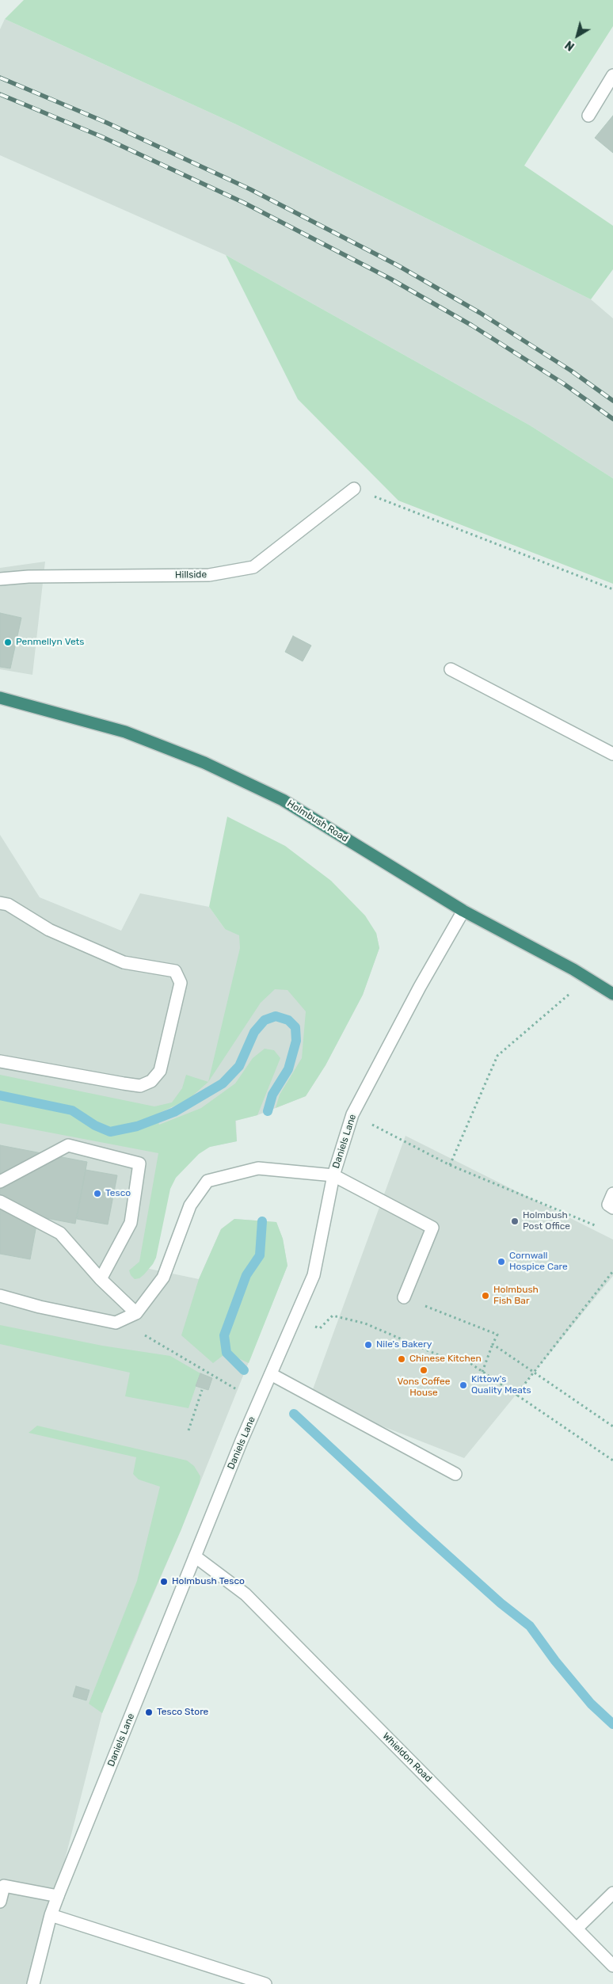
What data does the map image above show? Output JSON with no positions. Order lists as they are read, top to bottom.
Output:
{
  "streets": {
    "highway": ["Holmbush Road"],
    "street": ["Hillside", "Daniels Lane", "Whieldon Road"]
  },
  "crossings": [
    ["Holmbush Road", "Daniels Lane"],
    ["Daniels Lane", "Whieldon Road"]
  ],
  "places": [
    "Penmellyn Vets",
    "Tesco",
    "Holmbush Post Office",
    "Cornwall Hospice Care",
    "Holmbush Fish Bar",
    "Nile's Bakery",
    "Chinese Kitchen",
    "Vons Coffee House",
    "Kittow's Quality Meats",
    "Holmbush Tesco",
    "Tesco Store"
  ],
  "north": "bottom left"
}
